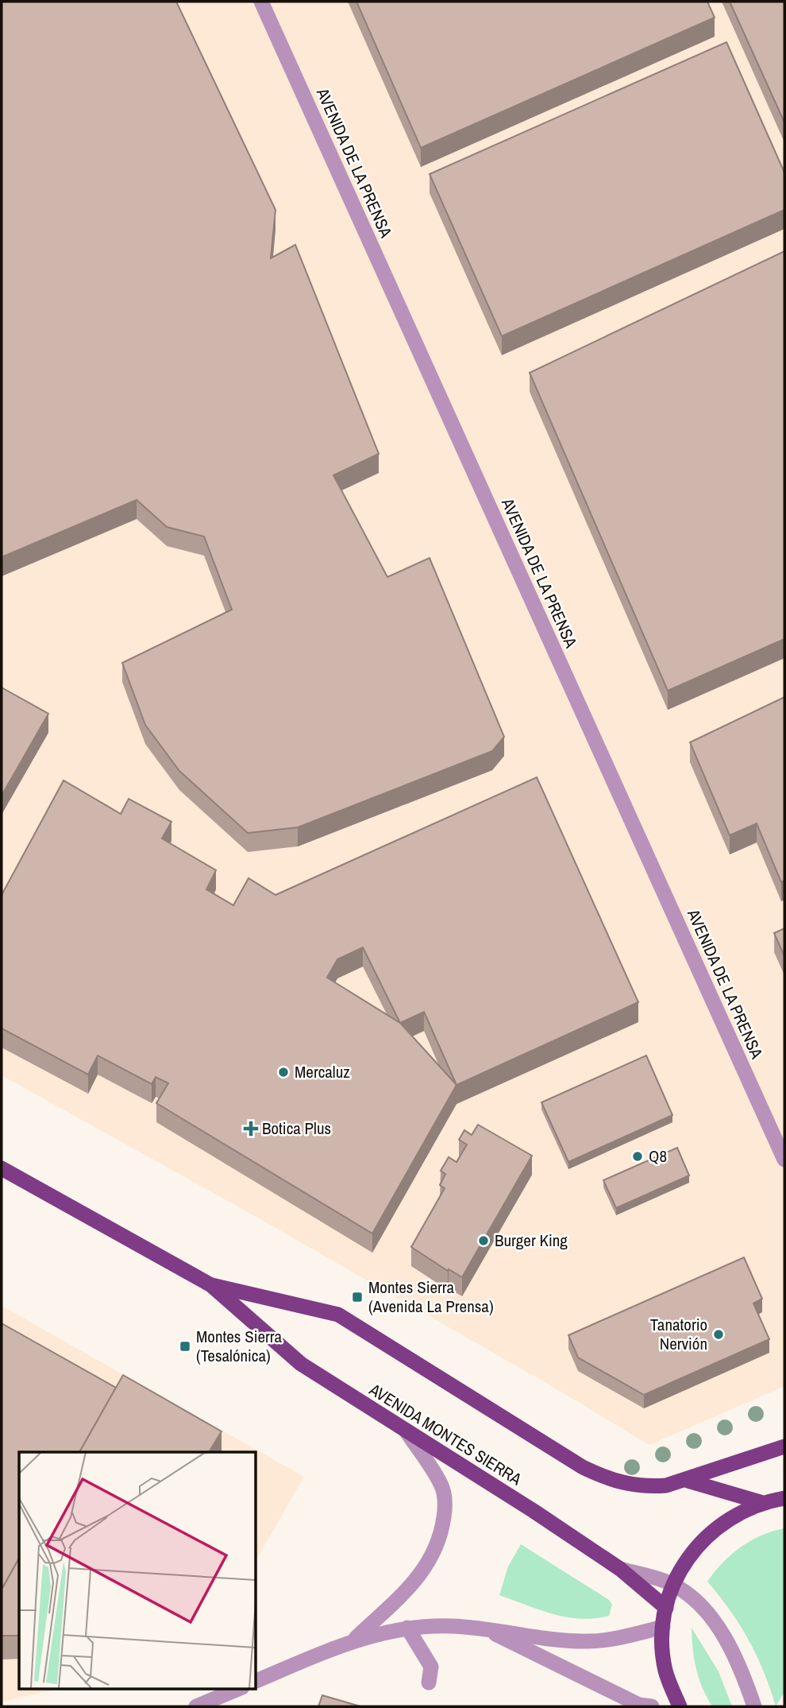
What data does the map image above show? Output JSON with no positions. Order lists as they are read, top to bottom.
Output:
{
  "streets": {
    "main road": ["AVENIDA MONTES SIERRA"],
    "street": ["AVENIDA DE LA PRENSA"]
  },
  "places": {
    "other": [
      "Mercaluz",
      "Q8",
      "Burger King",
      "Tanatorio Nervión"
    ],
    "health": ["Botica Plus"],
    "transit": ["Montes Sierra (Avenida La Prensa)", "Montes Sierra (Tesalónica)"]
  }
}
